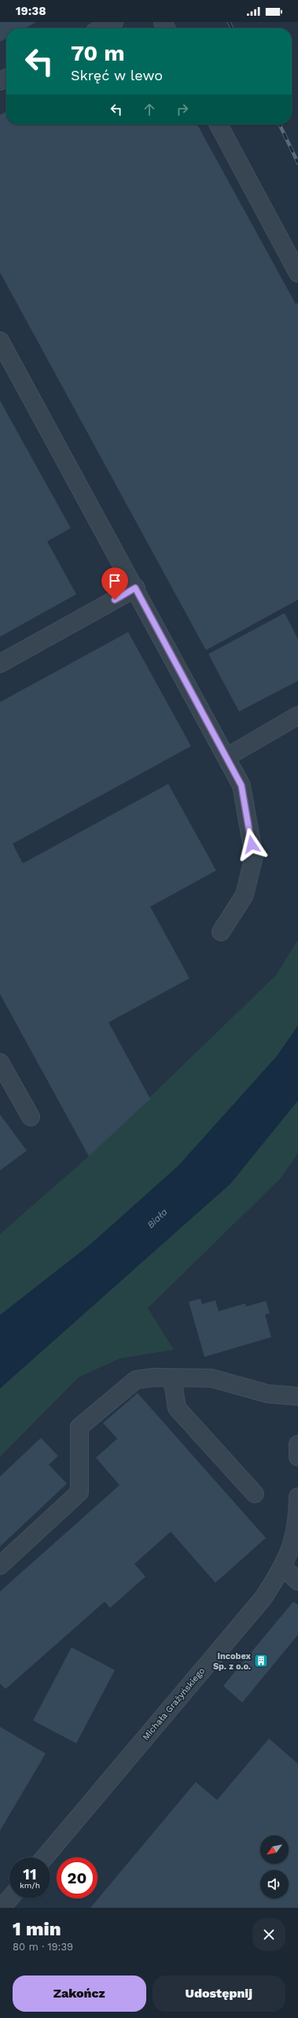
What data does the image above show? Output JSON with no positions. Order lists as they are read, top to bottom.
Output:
{
  "streets": {
    "street": ["Michała Grażyńskiego"]
  },
  "water": ["Biała"],
  "places": {
    "building": ["Incobex Sp. z o.o."]
  },
  "north": "bottom left",
  "page": {
    "status": "19:38",
    "turn": ["70 m", "Skręć w lewo"],
    "speed": "11 km/h",
    "limit": "20",
    "heading": ["1 min", "80 m · 19:39"],
    "buttons": ["Zakończ", "Udostępnij"]
  }
}
